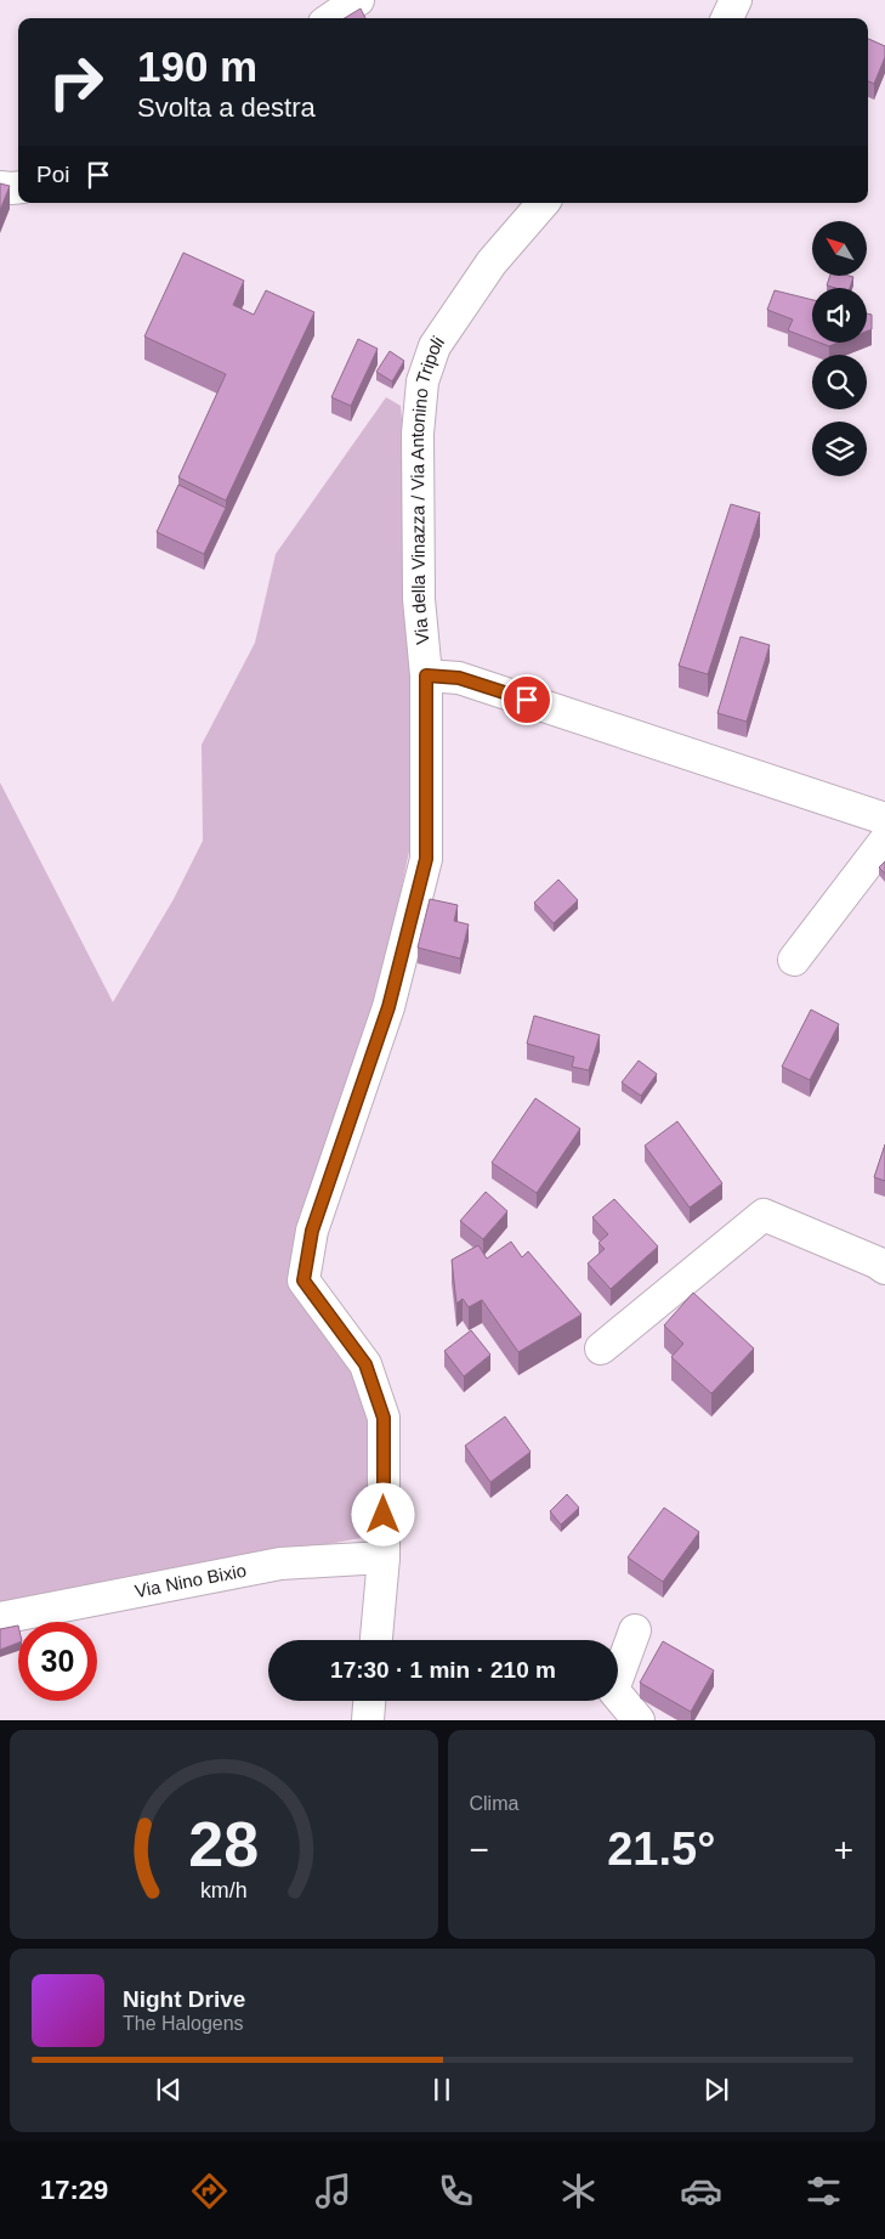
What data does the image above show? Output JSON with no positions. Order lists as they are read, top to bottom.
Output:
{
  "streets": {
    "street": ["Via della Vinazza / Via Antonino Tripoli", "Via Nino Bixio"]
  },
  "crossings": [
    ["Via della Vinazza / Via Antonino Tripoli", "Via Nino Bixio"]
  ],
  "north": "top left",
  "page": {
    "turn": ["190 m", "Svolta a destra"],
    "then": "Poi",
    "limit": "30",
    "trip": "17:30 · 1 min · 210 m",
    "tile": "Clima",
    "heat": ["−", "21.5°", "+"],
    "song": ["Night Drive", "The Halogens"],
    "tabs": "17:29",
    "gauge": ["28", "km/h"]
  }
}
